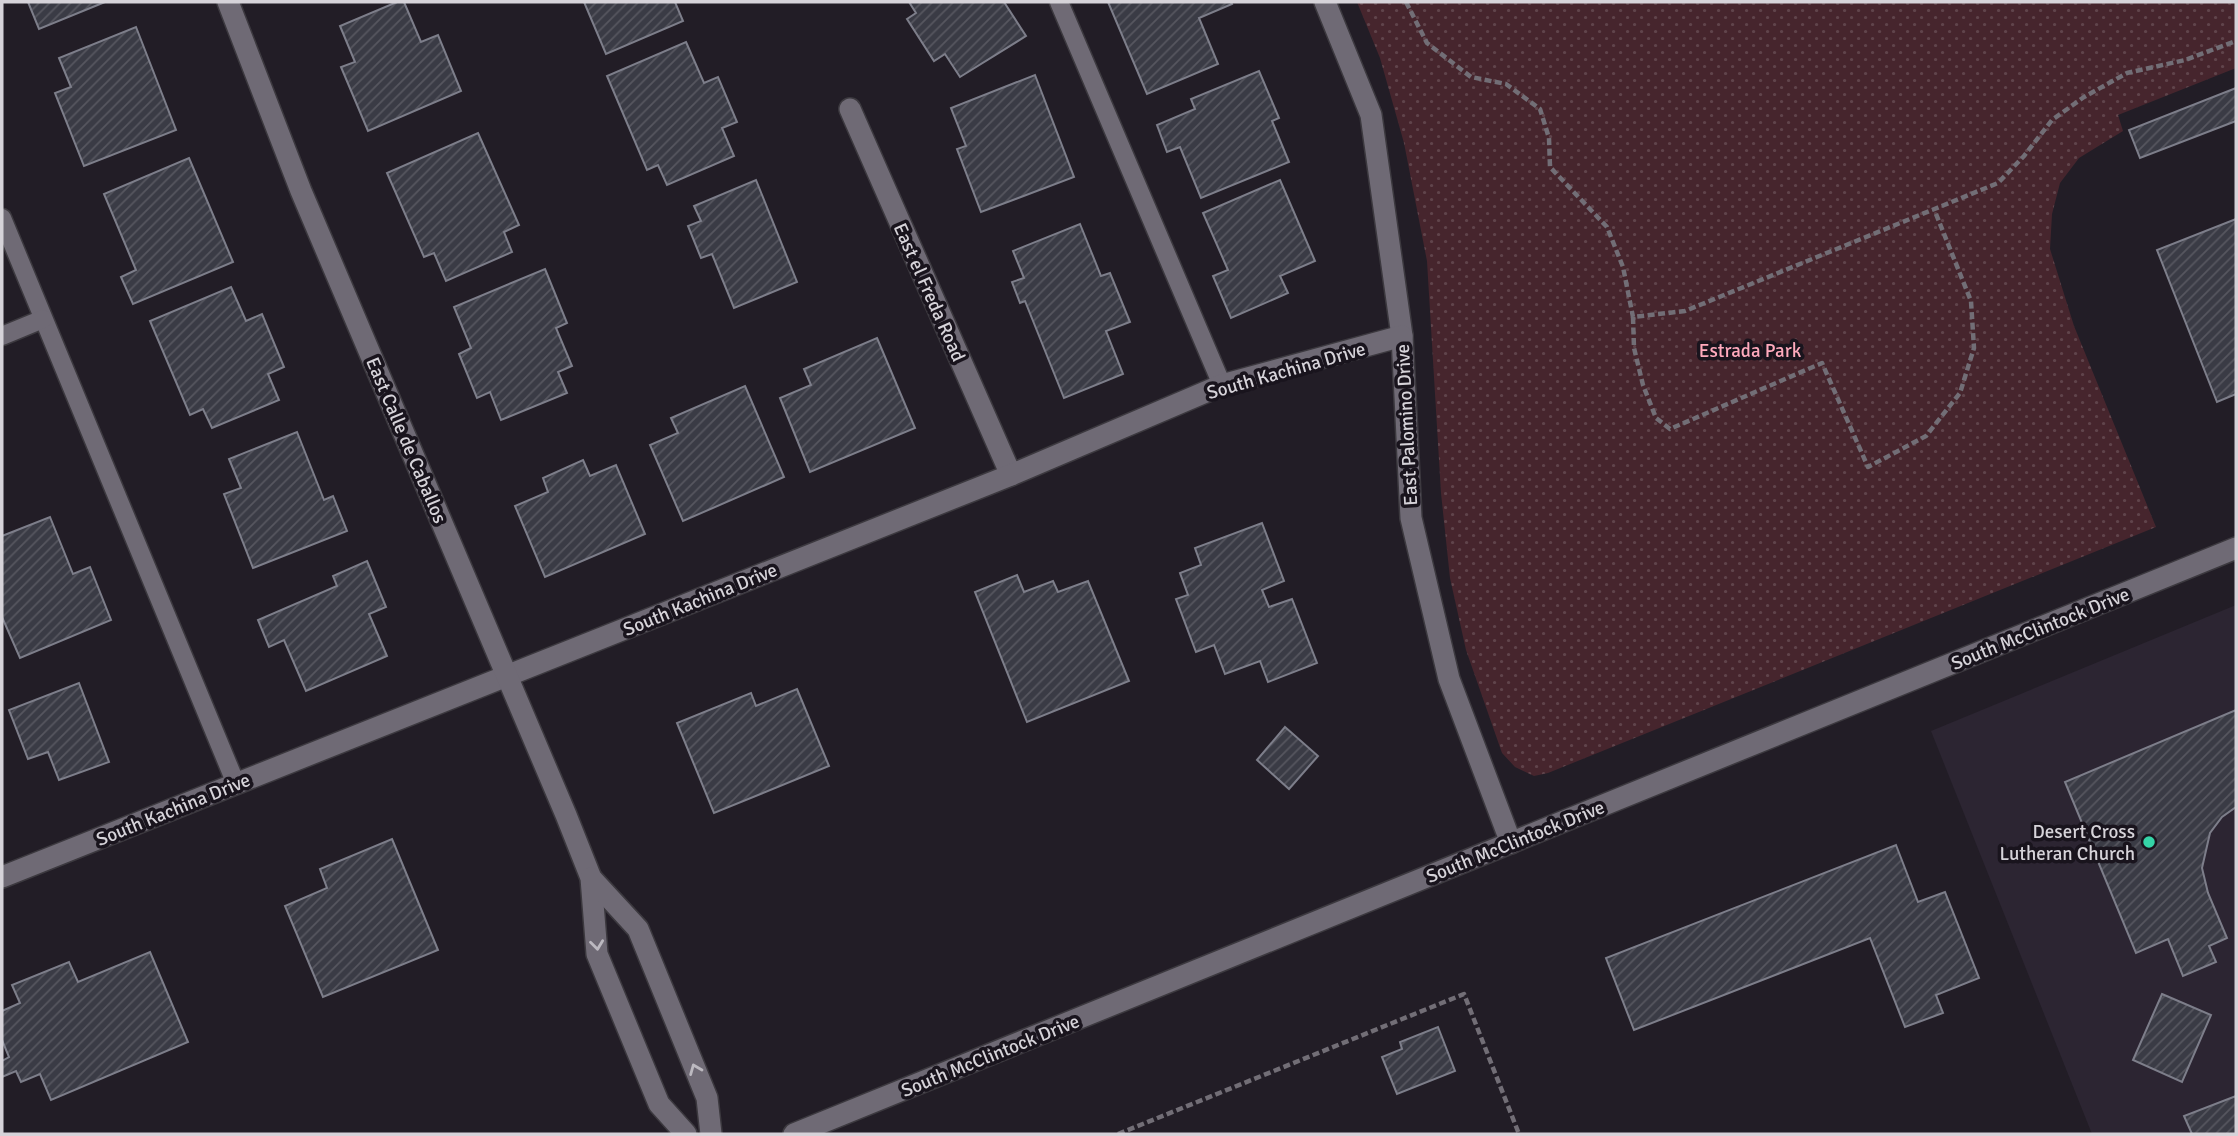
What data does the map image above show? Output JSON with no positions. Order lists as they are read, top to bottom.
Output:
{
  "streets": {
    "street": [
      "East el Freda Road",
      "South Kachina Drive",
      "East Palomino Drive",
      "East Calle de Caballos",
      "South McClintock Drive"
    ]
  },
  "crossings": [
    ["East el Freda Road", "South Kachina Drive"],
    ["South Kachina Drive", "East Palomino Drive"],
    ["South Kachina Drive", "East Calle de Caballos"],
    ["East Palomino Drive", "South McClintock Drive"]
  ],
  "parks": ["Estrada Park"],
  "places": ["Desert Cross Lutheran Church"]
}
